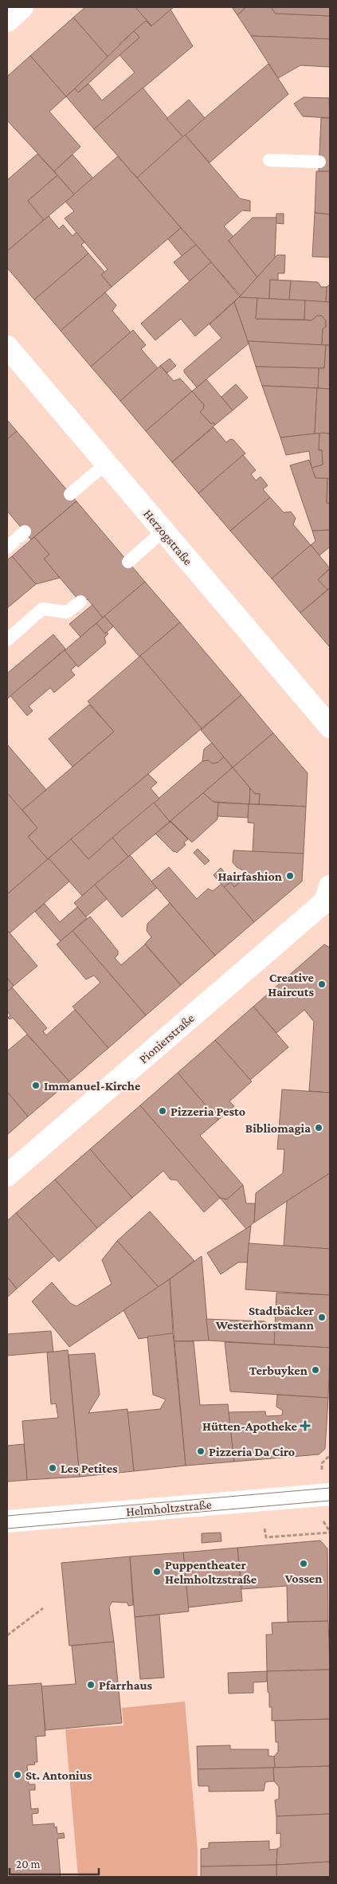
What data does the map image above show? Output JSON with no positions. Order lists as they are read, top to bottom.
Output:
{
  "streets": {
    "street": ["Herzogstraße", "Pionierstraße", "Helmholtzstraße"]
  },
  "places": {
    "other": [
      "Hairfashion",
      "Creative Haircuts",
      "Immanuel-Kirche",
      "Pizzeria Pesto",
      "Bibliomagia",
      "Stadtbäcker Westerhorstmann",
      "Terbuyken",
      "Pizzeria Da Ciro",
      "Les Petites",
      "Vossen",
      "Puppentheater Helmholtzstraße",
      "Pfarrhaus",
      "St. Antonius"
    ],
    "health": ["Hütten-Apotheke"]
  },
  "scale_bar": "20 m"
}
